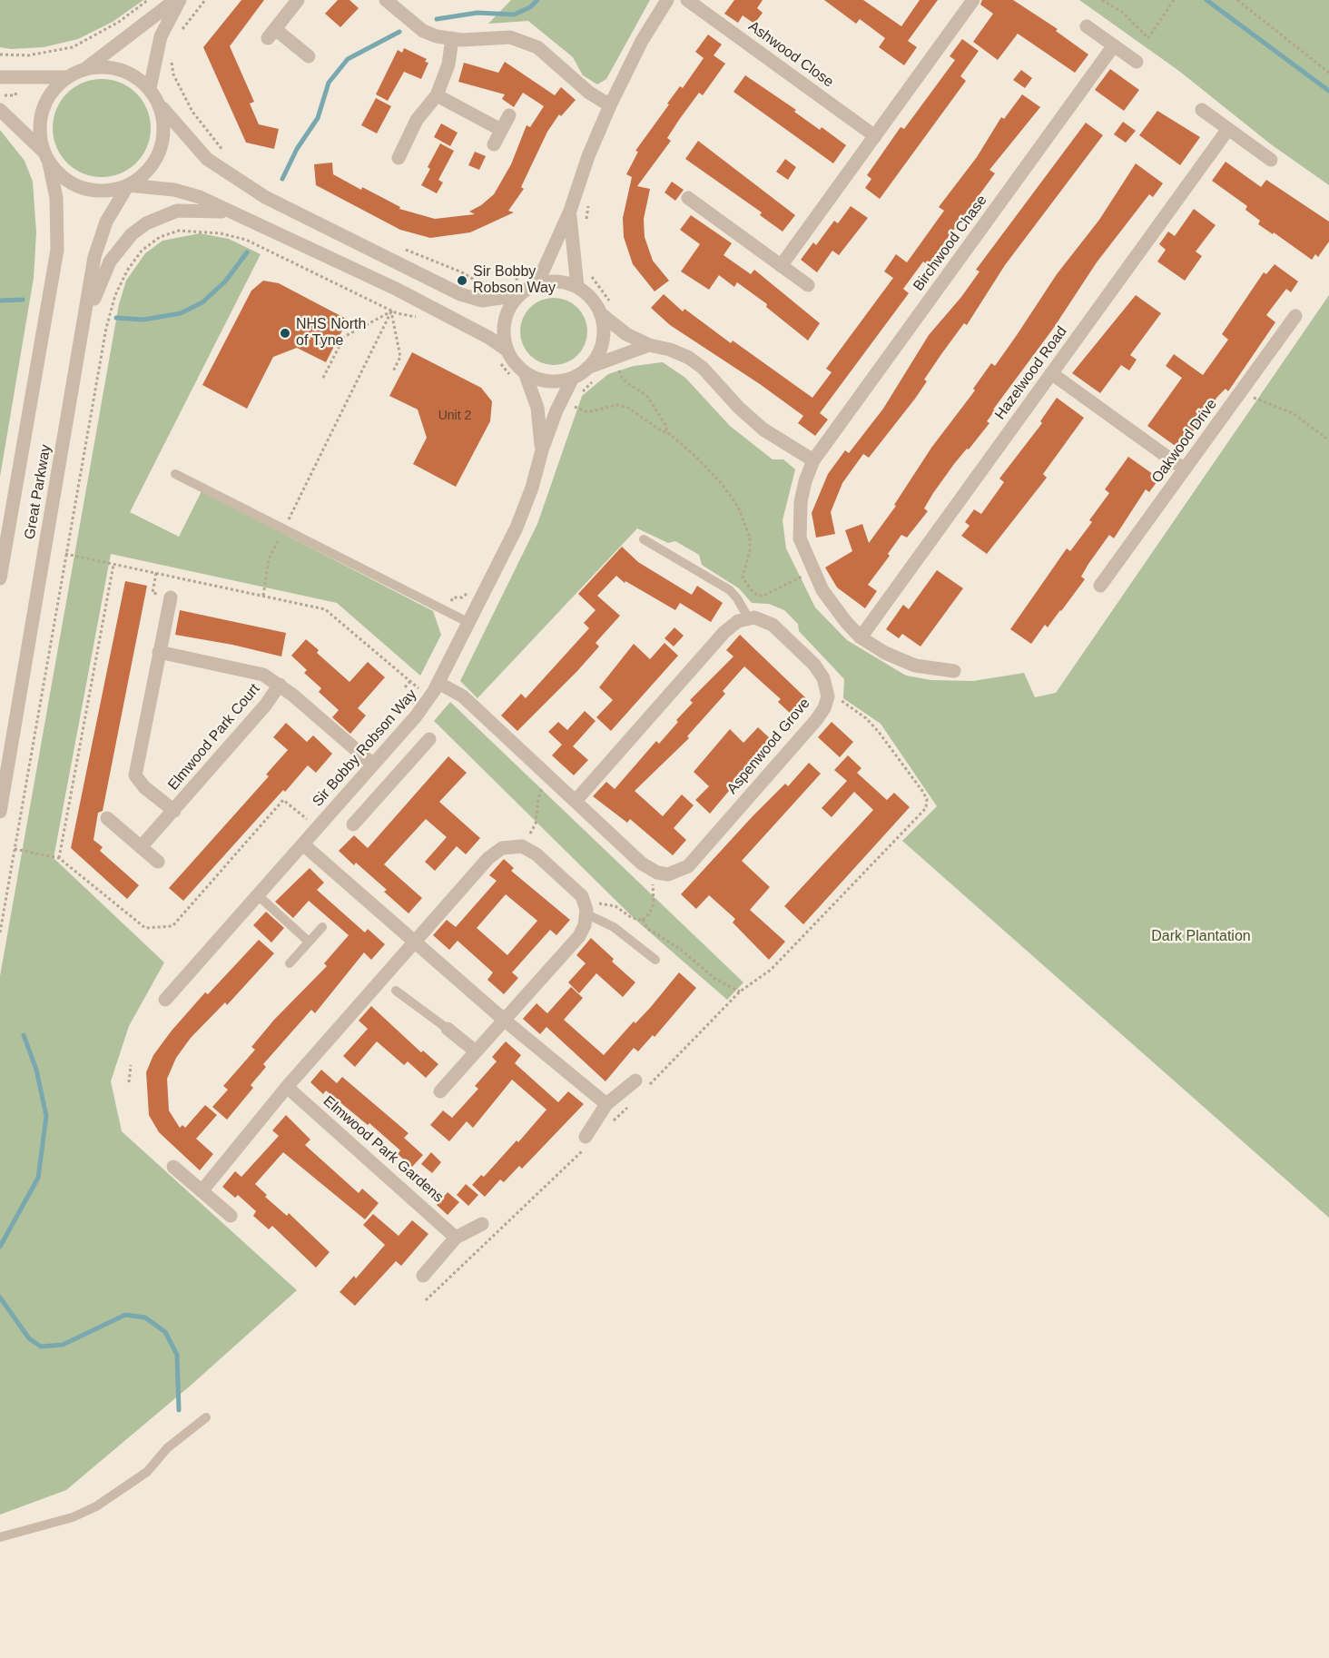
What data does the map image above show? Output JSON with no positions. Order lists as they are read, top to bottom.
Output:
{
  "streets": {
    "street": [
      "Ashwood Close",
      "Birchwood Chase",
      "Hazelwood Road",
      "Oakwood Drive",
      "Great Parkway",
      "Elmwood Park Court",
      "Aspenwood Grove",
      "Sir Bobby Robson Way",
      "Elmwood Park Gardens"
    ]
  },
  "crossings": [
    ["Elmwood Park Court", "Sir Bobby Robson Way"]
  ],
  "parks": ["Dark Plantation"],
  "places": ["Sir Bobby Robson Way", "NHS North of Tyne"],
  "house_numbers": ["Unit 2"]
}
